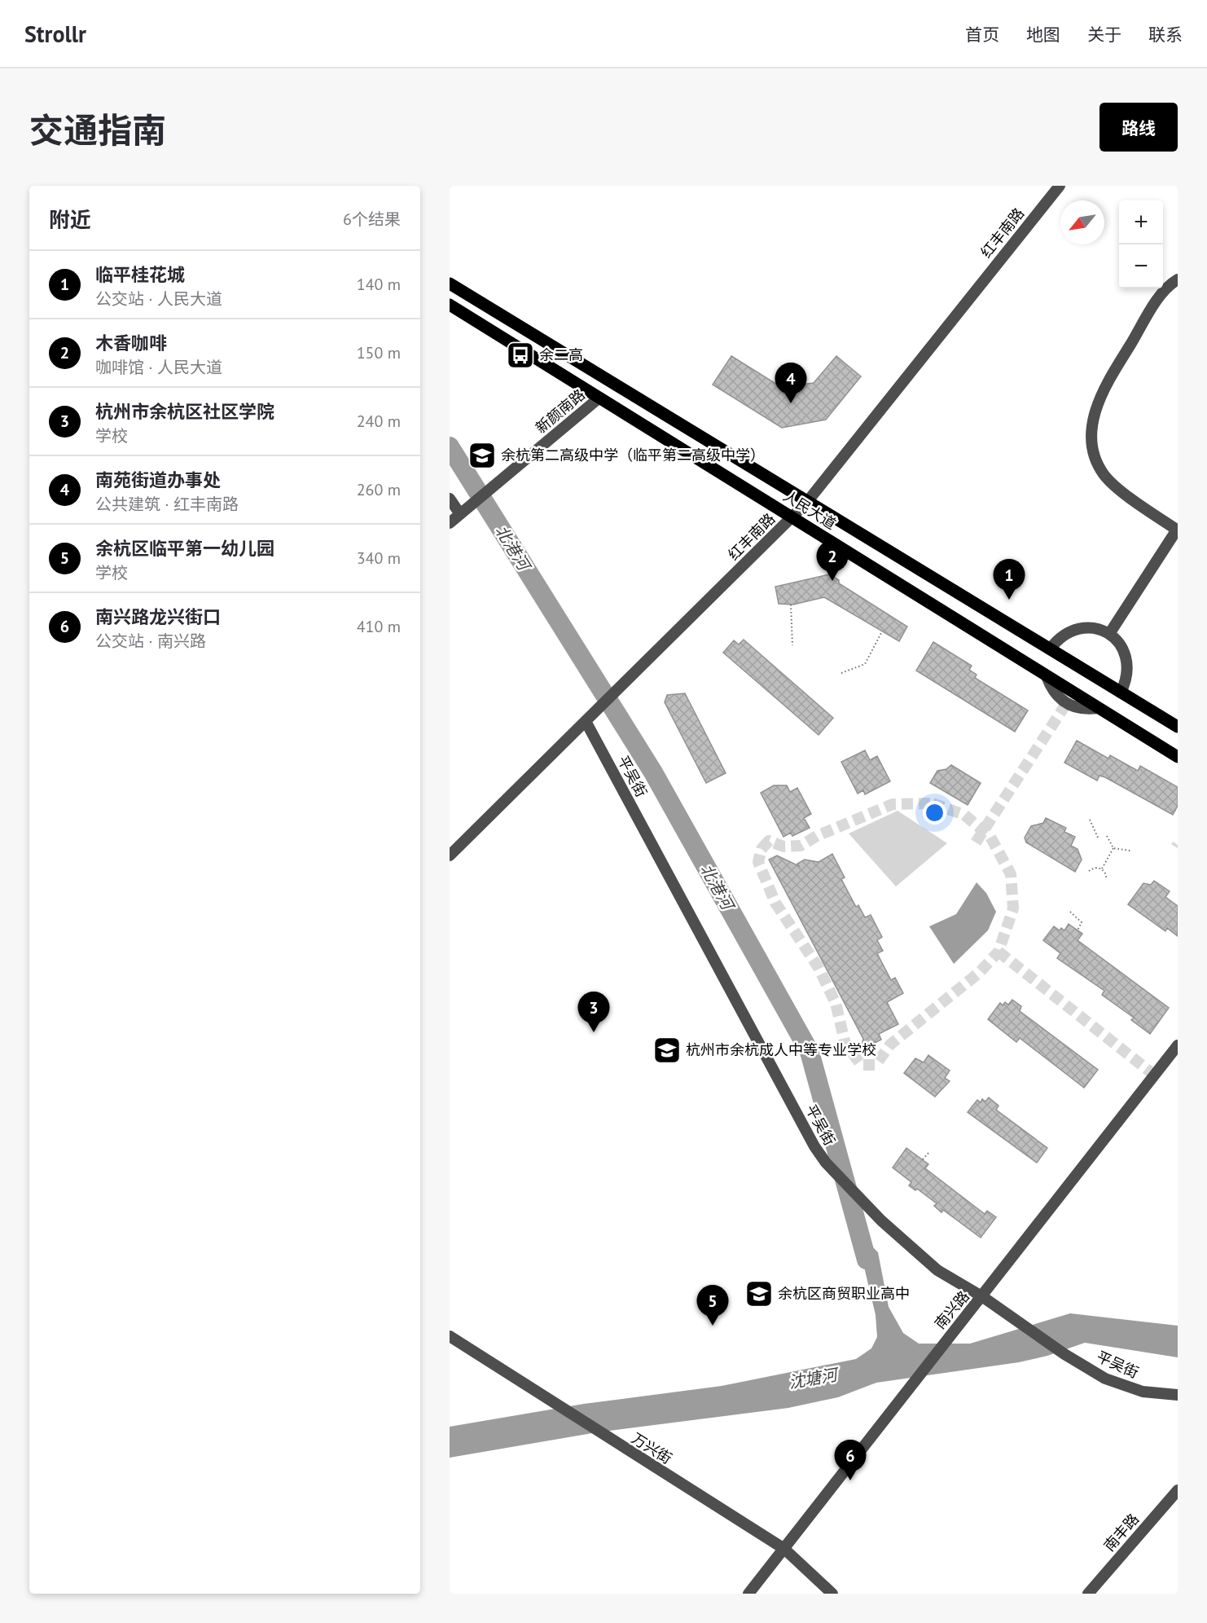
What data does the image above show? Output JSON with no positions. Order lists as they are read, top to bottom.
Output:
{
  "streets": {
    "main road": ["人民大道"],
    "street": [
      "红丰南路",
      "新颜南路",
      "平吴街",
      "南兴路",
      "万兴街",
      "南丰路"
    ]
  },
  "crossings": [
    ["红丰南路", "人民大道"],
    ["红丰南路", "平吴街"],
    ["新颜南路", "人民大道"],
    ["平吴街", "南兴路"],
    ["南兴路", "万兴街"]
  ],
  "water": ["北港河", "沈塘河"],
  "places": {
    "bus stop": ["余二高"],
    "school or university": ["余杭第二高级中学（临平第二高级中学）", "杭州市余杭成人中等专业学校", "余杭区商贸职业高中"]
  },
  "north": "bottom left",
  "page": {
    "header": "Strollr",
    "nav": [
      "首页",
      "地图",
      "关于",
      "联系"
    ],
    "title": "交通指南",
    "buttons": "路线",
    "heading": ["附近", "6个结果"],
    "map_buttons": ["+", "−"],
    "list": [
      {
        "mark": "1",
        "name": "临平桂花城",
        "note": "公交站 · 人民大道",
        "value": "140 m"
      },
      {
        "mark": "2",
        "name": "木香咖啡",
        "note": "咖啡馆 · 人民大道",
        "value": "150 m"
      },
      {
        "mark": "3",
        "name": "杭州市余杭区社区学院",
        "note": "学校",
        "value": "240 m"
      },
      {
        "mark": "4",
        "name": "南苑街道办事处",
        "note": "公共建筑 · 红丰南路",
        "value": "260 m"
      },
      {
        "mark": "5",
        "name": "余杭区临平第一幼儿园",
        "note": "学校",
        "value": "340 m"
      },
      {
        "mark": "6",
        "name": "南兴路龙兴街口",
        "note": "公交站 · 南兴路",
        "value": "410 m"
      }
    ],
    "pins": [
      "4",
      "2",
      "1",
      "3",
      "5",
      "6"
    ]
  }
}
